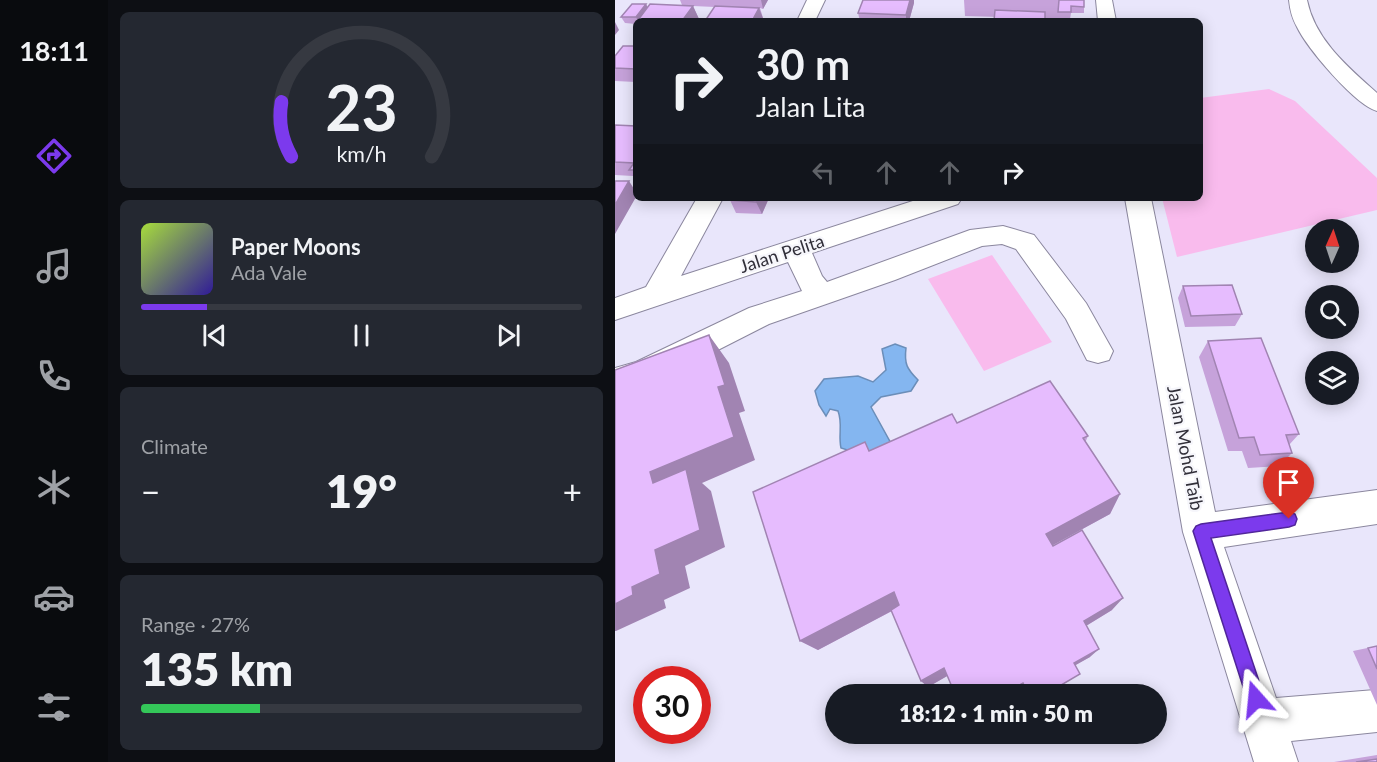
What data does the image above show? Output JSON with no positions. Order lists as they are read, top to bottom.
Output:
{
  "streets": {
    "street": ["Jalan Pelita", "Jalan Mohd Taib"]
  },
  "north": "top",
  "page": {
    "tabs": "18:11",
    "turn": ["30 m", "Jalan Lita"],
    "song": ["Paper Moons", "Ada Vale"],
    "tile": [
      "Climate",
      ["Range · 27%", "135 km"]
    ],
    "heat": ["−", "19°", "+"],
    "limit": "30",
    "trip": "18:12 · 1 min · 50 m",
    "gauge": ["23", "km/h"]
  }
}
